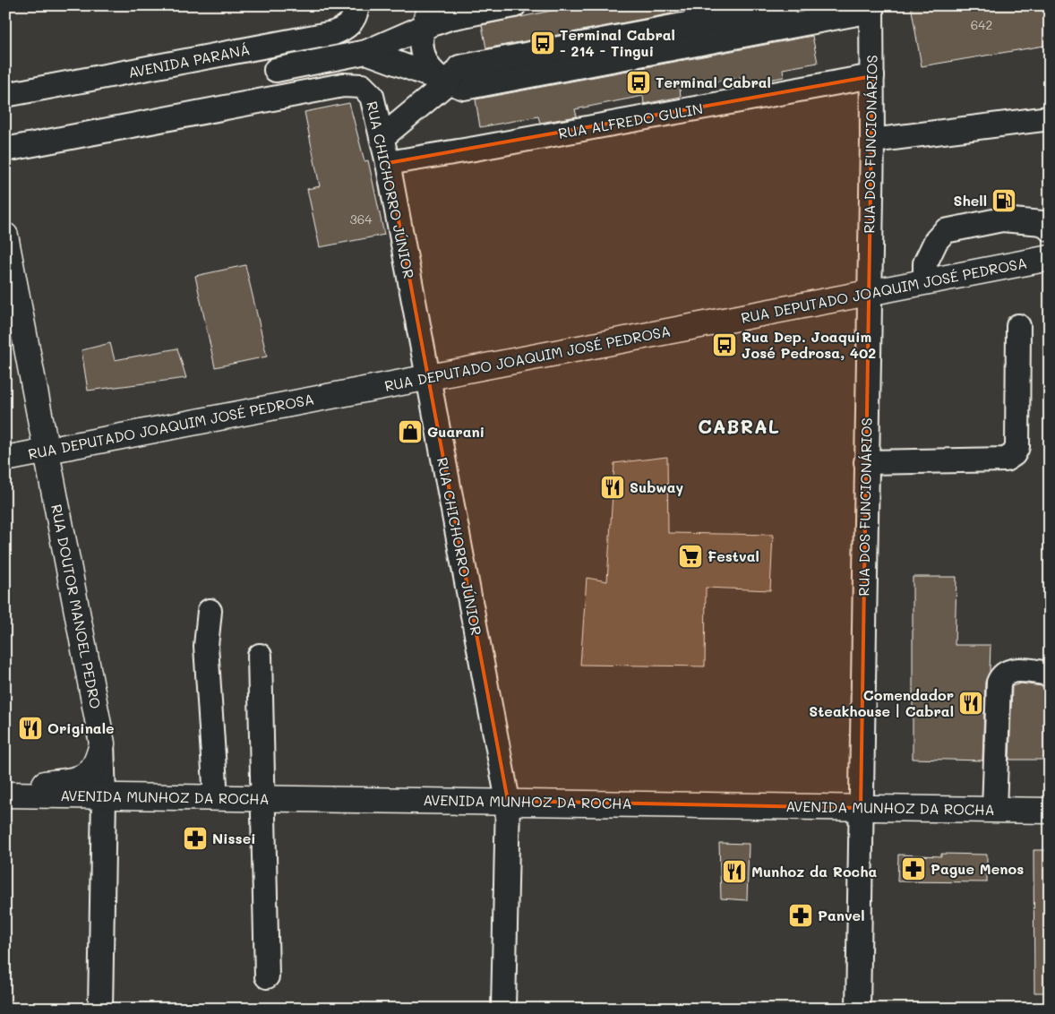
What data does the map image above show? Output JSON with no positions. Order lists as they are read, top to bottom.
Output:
{
  "streets": {
    "main road": ["RUA DEPUTADO JOAQUIM JOSÉ PEDROSA", "RUA DOUTOR MANOEL PEDRO", "AVENIDA MUNHOZ DA ROCHA"],
    "street": [
      "AVENIDA PARANÁ",
      "RUA ALFREDO GULIN",
      "RUA DOS FUNCIONÁRIOS",
      "RUA CHICHORRO JÚNIOR"
    ]
  },
  "crossings": [
    ["RUA ALFREDO GULIN", "RUA DOS FUNCIONÁRIOS"],
    ["RUA ALFREDO GULIN", "RUA CHICHORRO JÚNIOR"],
    ["RUA DOS FUNCIONÁRIOS", "RUA DEPUTADO JOAQUIM JOSÉ PEDROSA"],
    ["RUA DOS FUNCIONÁRIOS", "AVENIDA MUNHOZ DA ROCHA"],
    ["RUA CHICHORRO JÚNIOR", "RUA DEPUTADO JOAQUIM JOSÉ PEDROSA"],
    ["RUA CHICHORRO JÚNIOR", "AVENIDA MUNHOZ DA ROCHA"],
    ["RUA DEPUTADO JOAQUIM JOSÉ PEDROSA", "RUA DOUTOR MANOEL PEDRO"],
    ["RUA DOUTOR MANOEL PEDRO", "AVENIDA MUNHOZ DA ROCHA"]
  ],
  "districts": ["CABRAL"],
  "places": {
    "bus stop": ["Terminal Cabral - 214 - Tingui", "Terminal Cabral", "Rua Dep. Joaquim José Pedrosa, 402"],
    "fuel station": ["Shell"],
    "shop": ["Guarani"],
    "restaurant": [
      "Subway",
      "Comendador Steakhouse | Cabral",
      "Originale",
      "Munhoz da Rocha"
    ],
    "supermarket": ["Festval"],
    "pharmacy": ["Nissei", "Pague Menos", "Panvel"]
  },
  "house_numbers": ["642", "364"]
}
